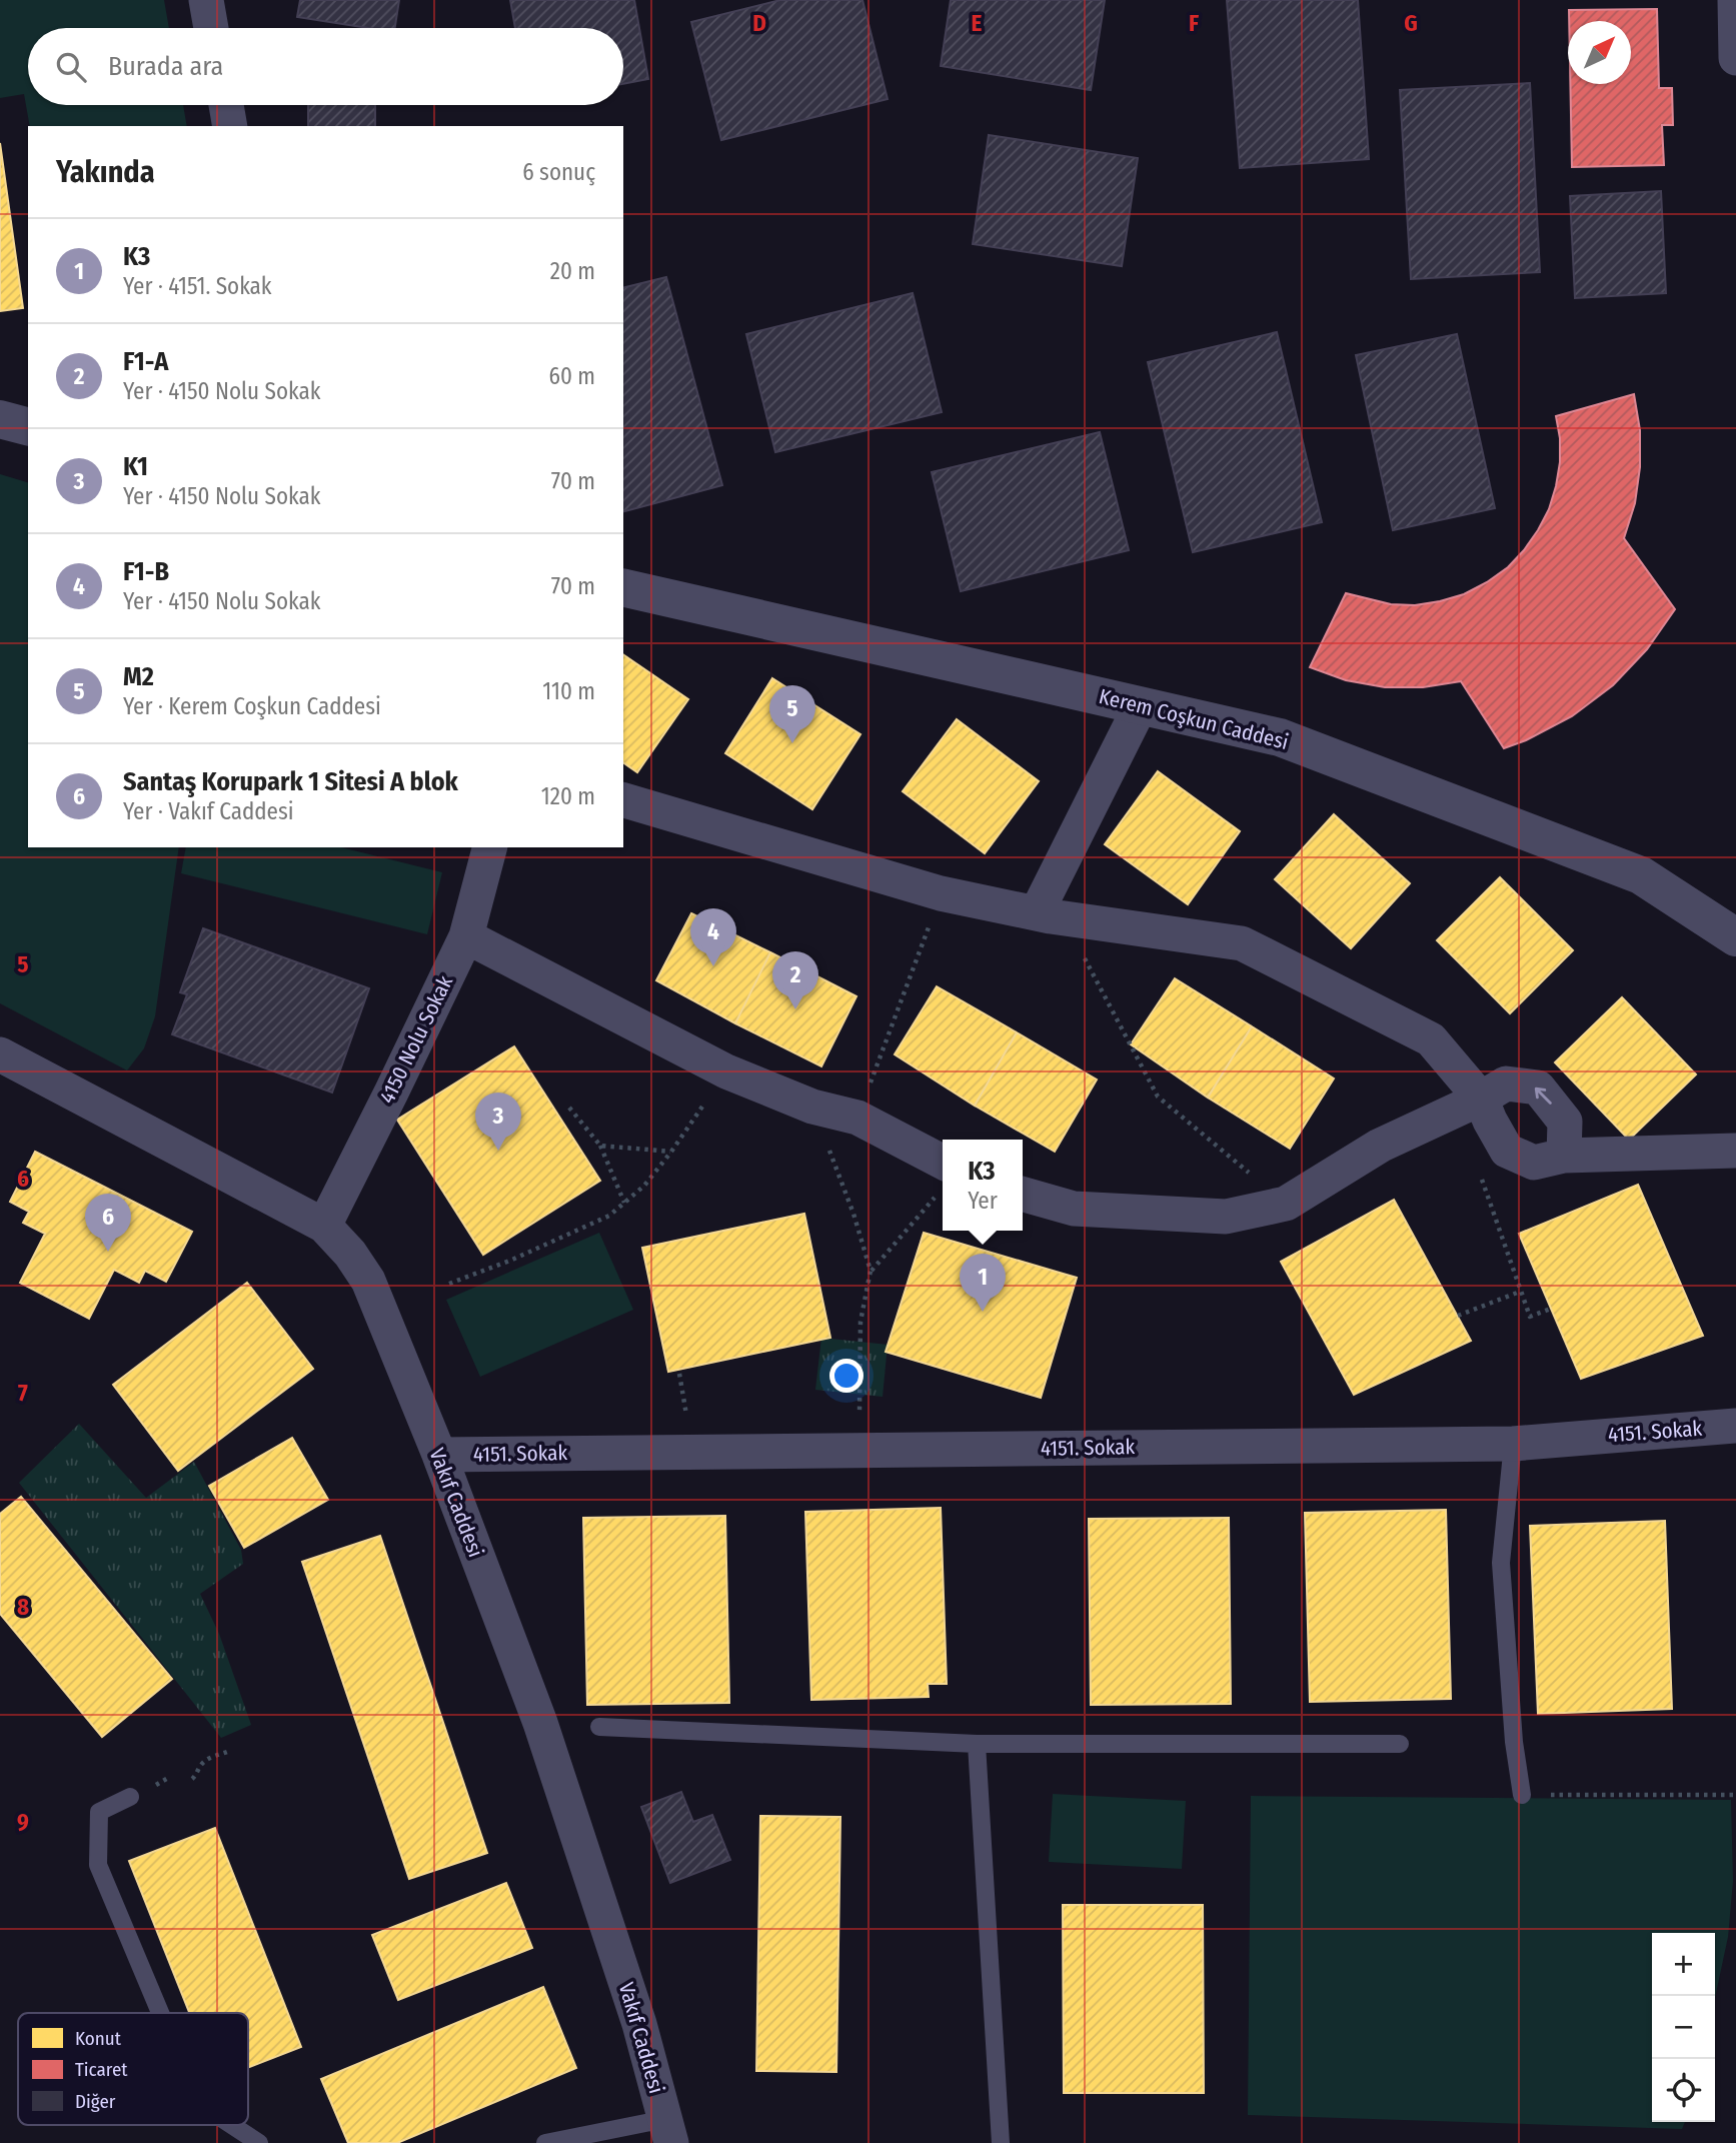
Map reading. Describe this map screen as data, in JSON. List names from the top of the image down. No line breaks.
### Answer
{"streets":{"street":["Kerem Coşkun Caddesi","4150 Nolu Sokak","4151. Sokak","Vakıf Caddesi"]},"crossings":[["4150 Nolu Sokak","Vakıf Caddesi"],["4151. Sokak","Vakıf Caddesi"]],"legend":["Konut","Ticaret","Diğer"],"north":"top right","page":{"search":"Burada ara","heading":["Yakında","6 sonuç"],"list":[{"mark":"1","name":"K3","note":"Yer · 4151. Sokak","value":"20 m"},{"mark":"2","name":"F1-A","note":"Yer · 4150 Nolu Sokak","value":"60 m"},{"mark":"3","name":"K1","note":"Yer · 4150 Nolu Sokak","value":"70 m"},{"mark":"4","name":"F1-B","note":"Yer · 4150 Nolu Sokak","value":"70 m"},{"mark":"5","name":"M2","note":"Yer · Kerem Coşkun Caddesi","value":"110 m"},{"mark":"6","name":"Santaş Korupark 1 Sitesi A blok","note":"Yer · Vakıf Caddesi","value":"120 m"}],"pins":["5","4","2","3","6","1"],"popup":["K3","Yer"],"map_buttons":["+","−"]},"grid":{"columns":["D","E","F","G"],"rows":["5","6","7","8","9"]}}
